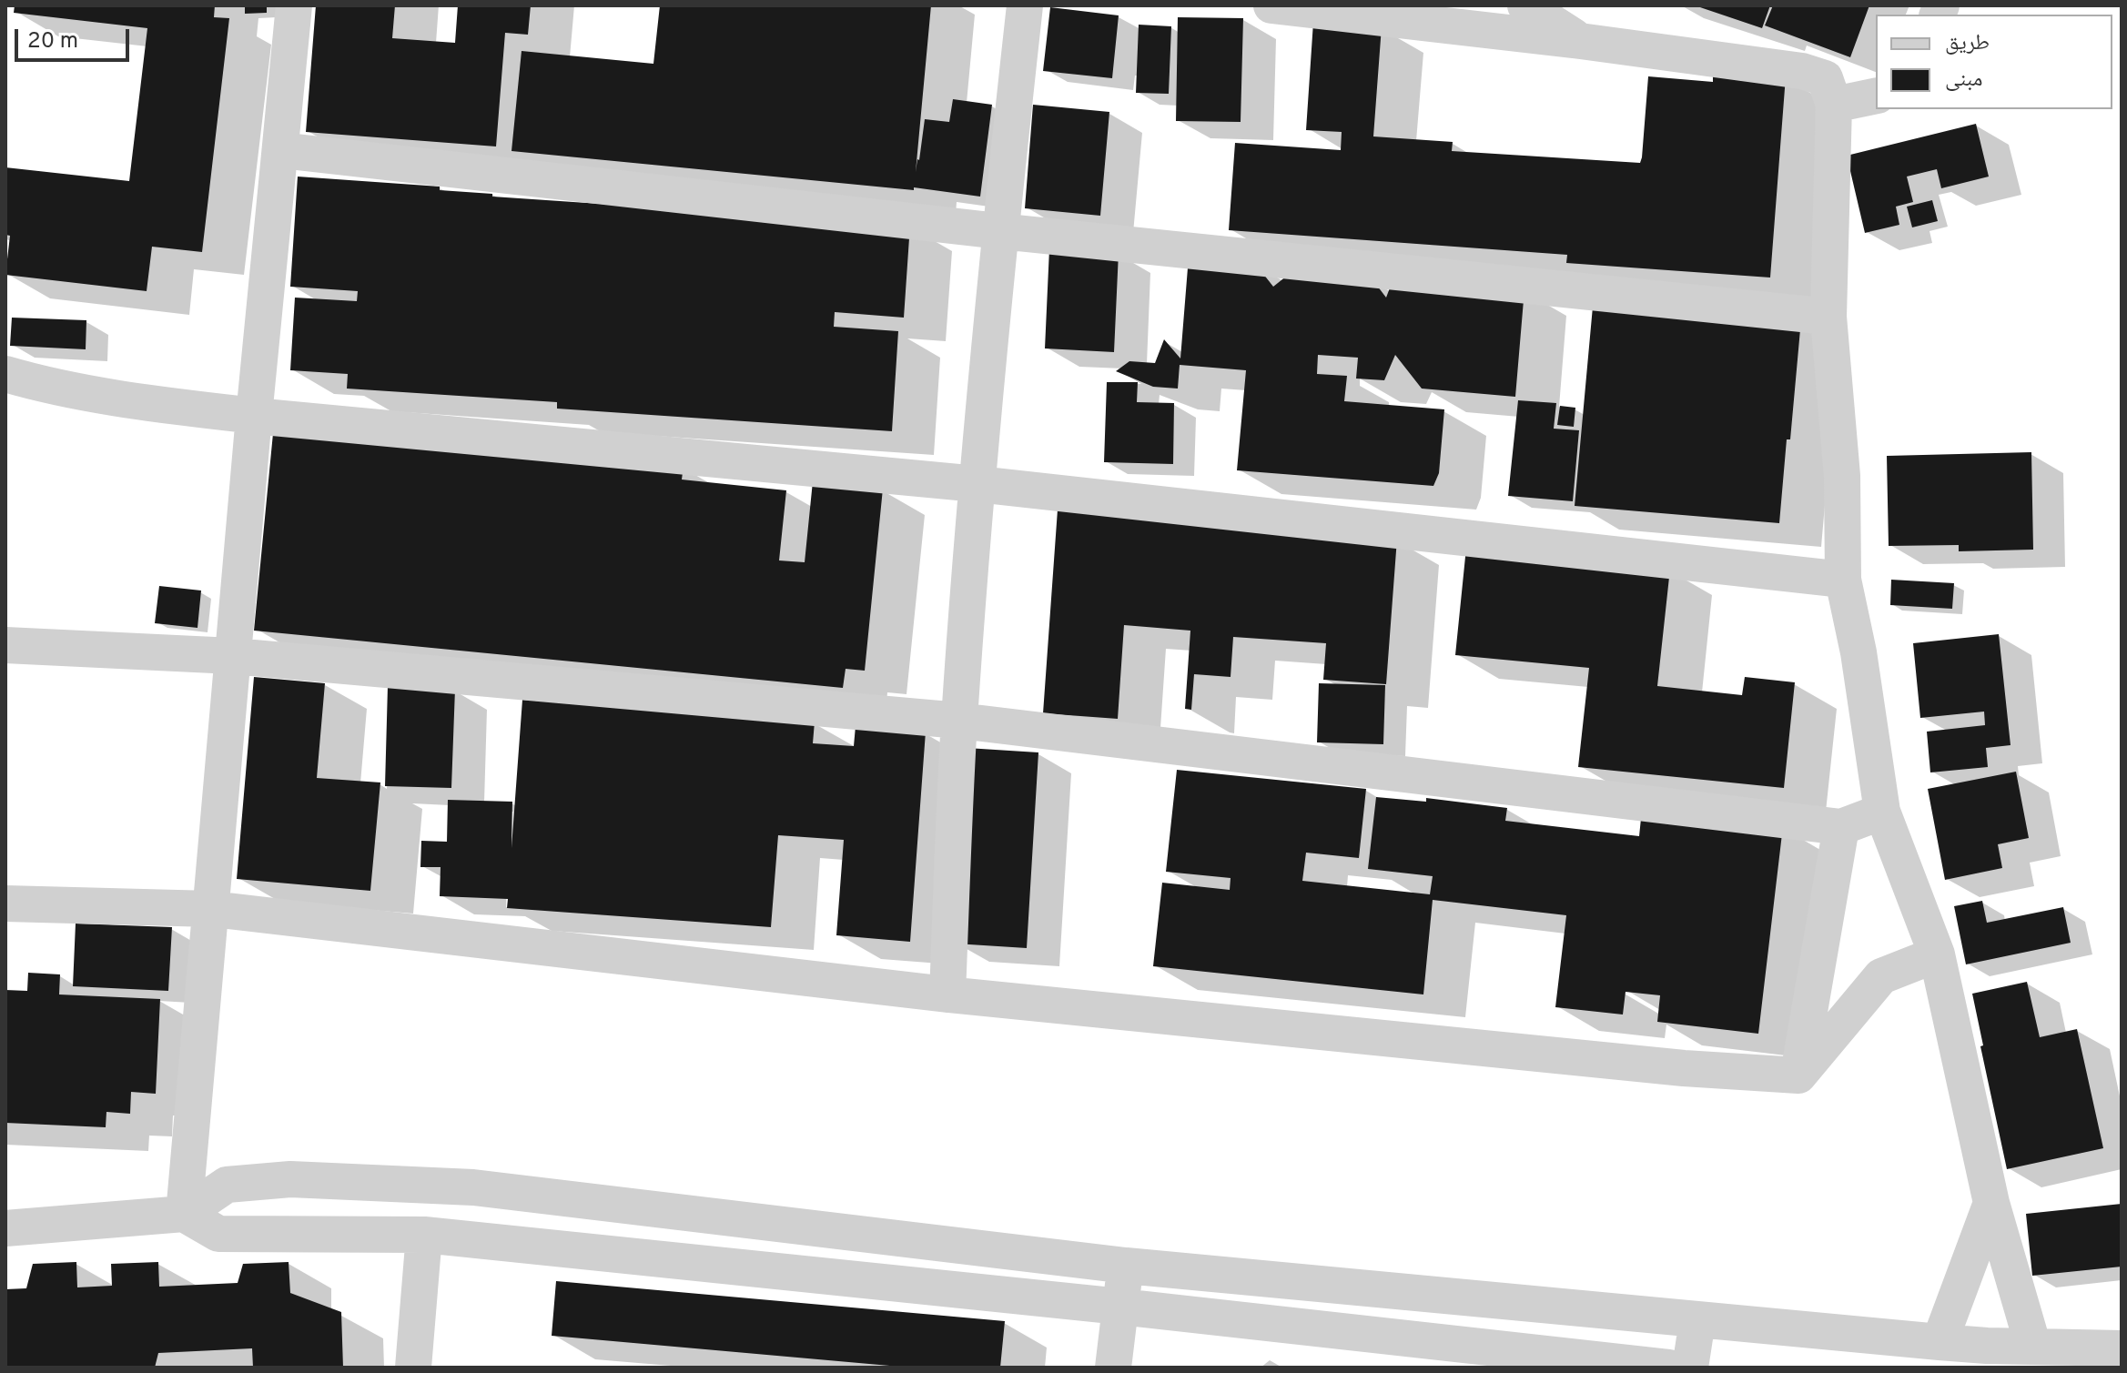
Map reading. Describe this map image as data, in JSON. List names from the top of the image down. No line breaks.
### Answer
{"legend":["طريق","مبنى"],"scale_bar":"20 m"}
